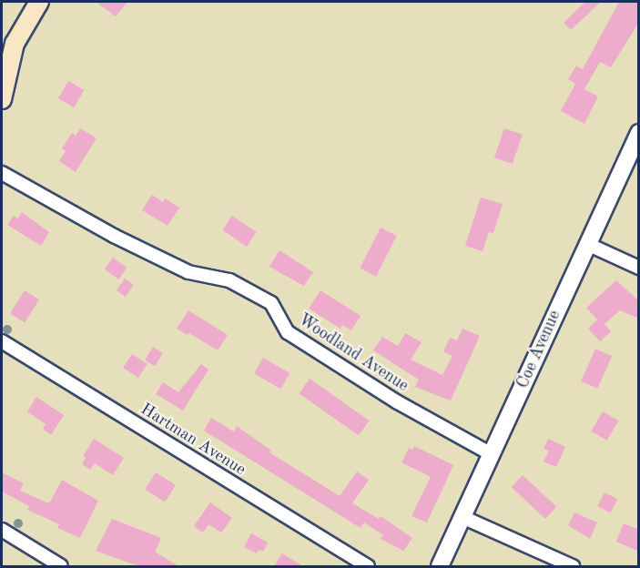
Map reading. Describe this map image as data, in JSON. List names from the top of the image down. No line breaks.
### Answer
{"streets":{"street":["Coe Avenue","Woodland Avenue","Hartman Avenue"]},"crossings":[["Coe Avenue","Woodland Avenue"]]}
